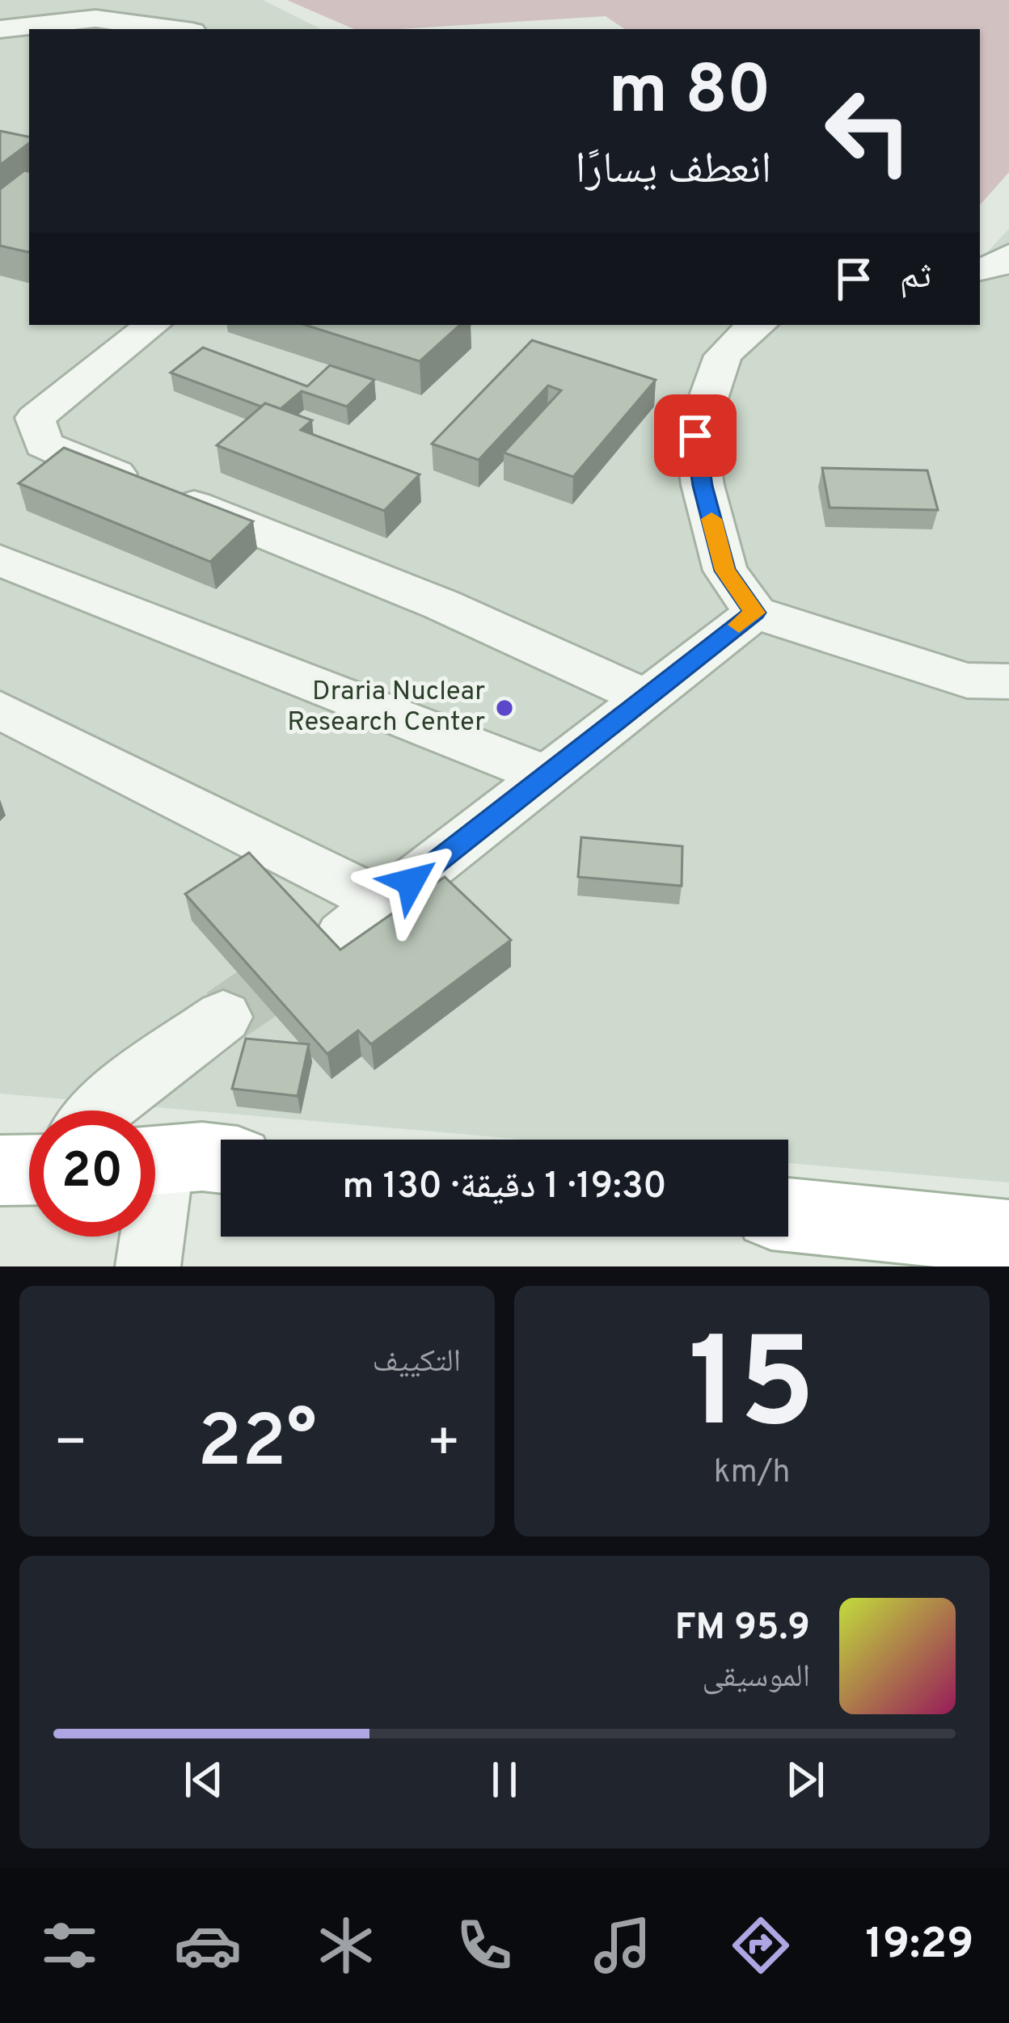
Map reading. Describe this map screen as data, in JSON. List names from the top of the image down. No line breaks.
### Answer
{"places":["Draria Nuclear Research Center"],"page":{"turn":["80 m","انعطف يسارًا"],"then":"ثم","limit":"20","trip":"19:30 · 1 دقيقة · 130 m","tile":[["15","km/h"],"التكييف"],"heat":["−","22°","+"],"song":["95.9 FM","الموسيقى"],"tabs":"19:29"}}
